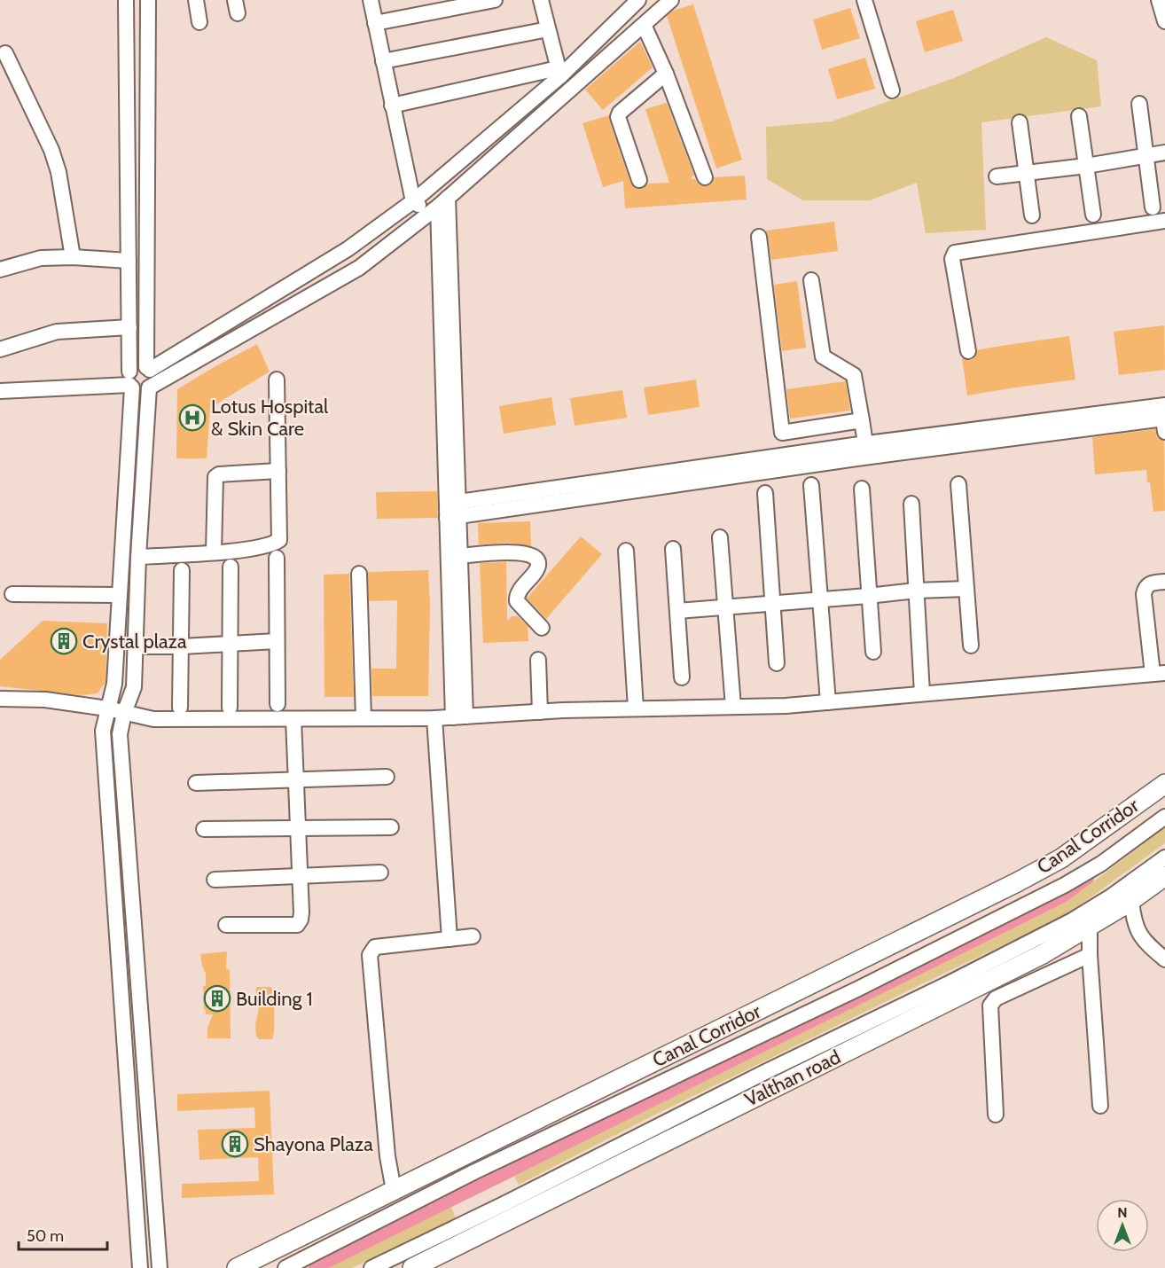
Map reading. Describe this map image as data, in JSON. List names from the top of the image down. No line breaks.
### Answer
{"streets":{"main road":["Canal Corridor","Valthan road"]},"places":{"hospital":["Lotus Hospital & Skin Care"],"building":["Crystal plaza","Building 1","Shayona Plaza"]},"scale_bar":"50 m","north":"top"}
